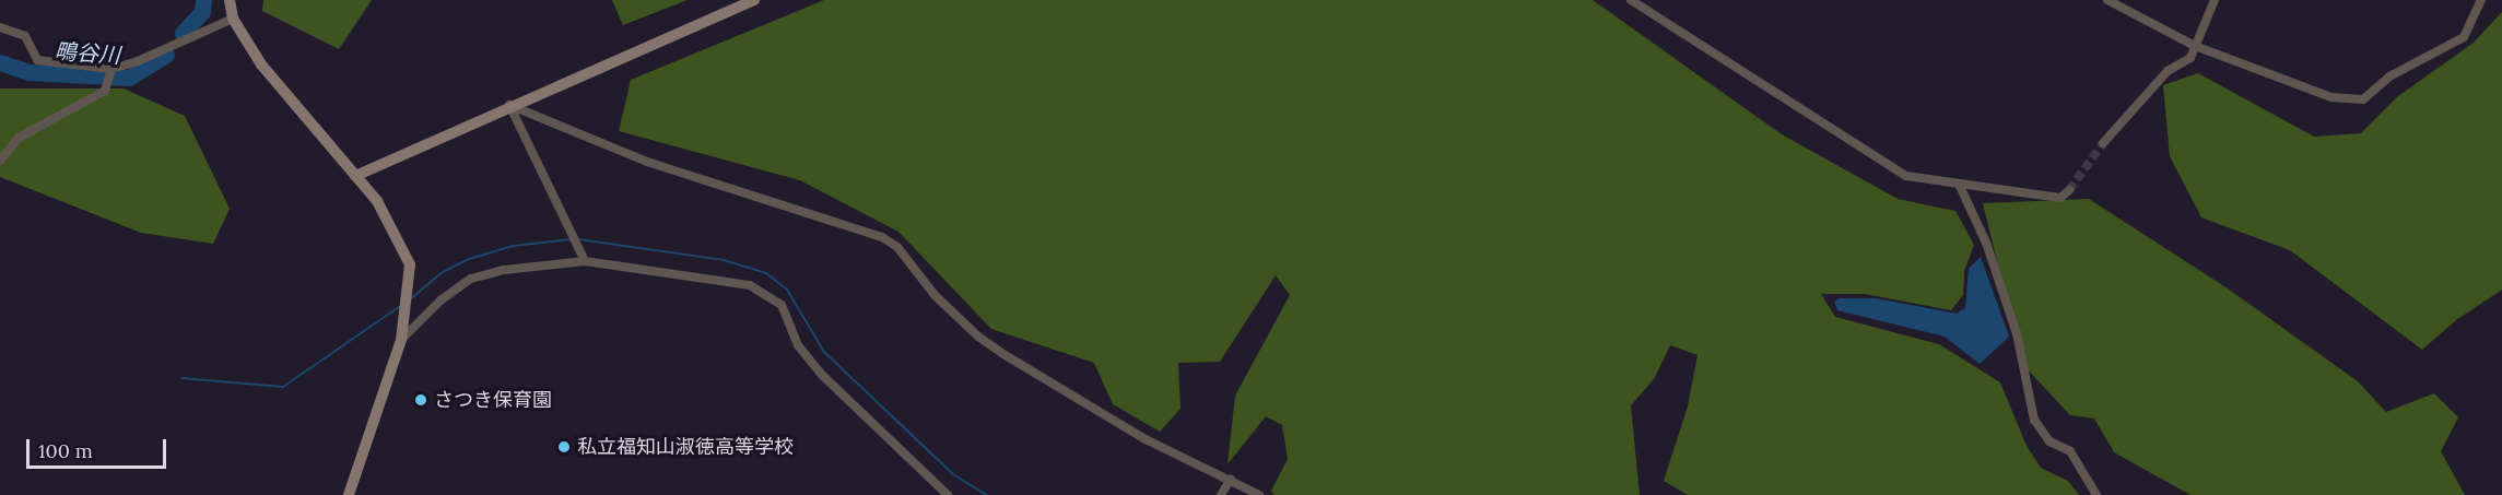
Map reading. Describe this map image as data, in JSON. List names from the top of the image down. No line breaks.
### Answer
{"water":["鴫谷川"],"places":["さつき保育園","私立福知山淑徳高等学校"],"scale_bar":"100 m"}
